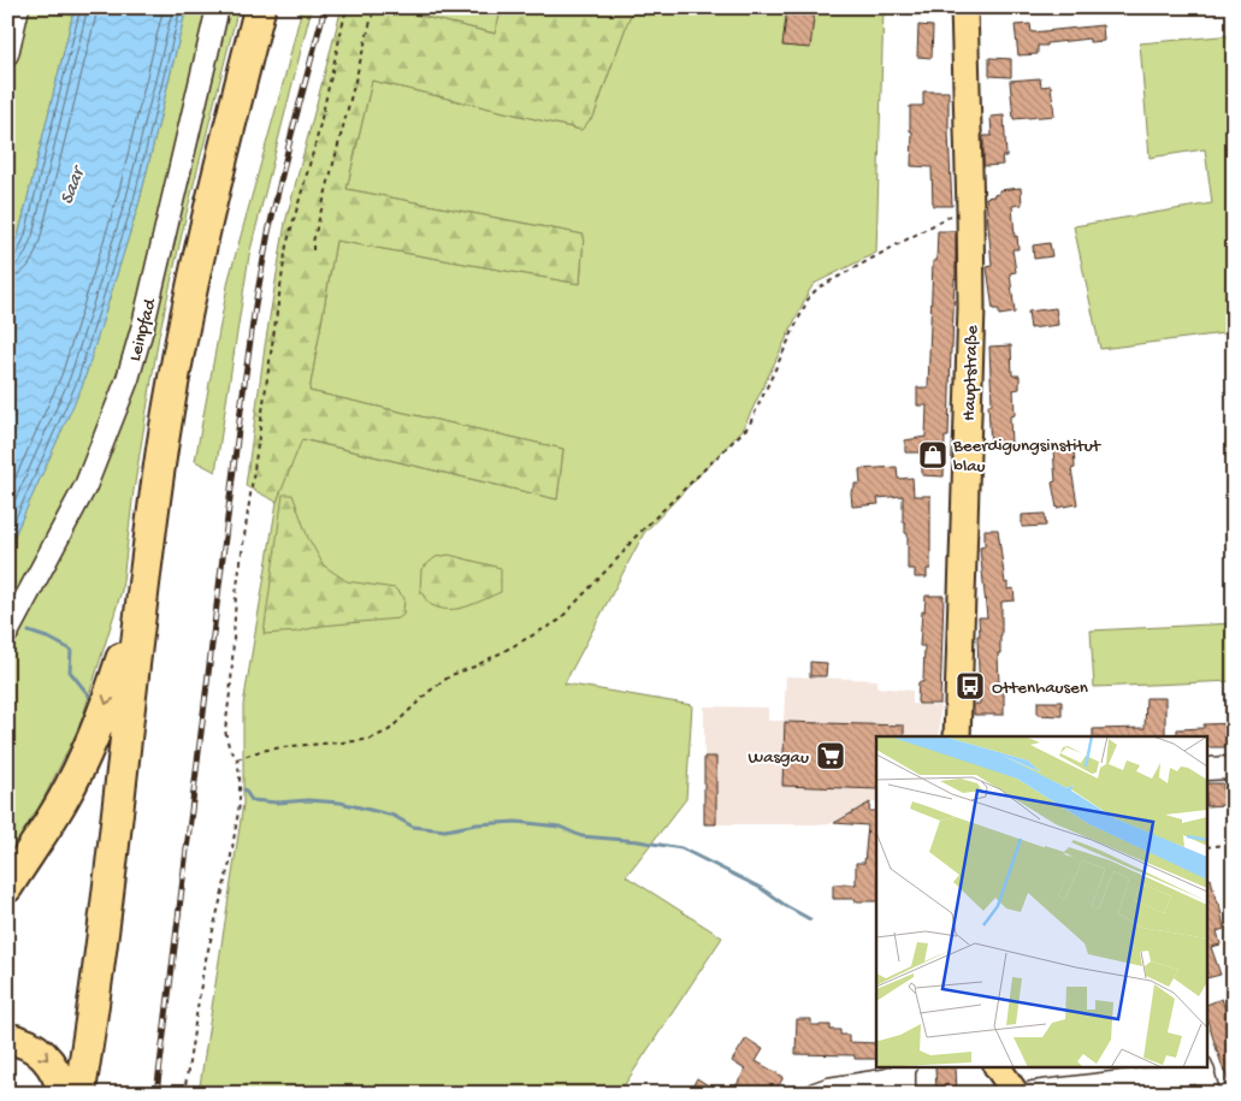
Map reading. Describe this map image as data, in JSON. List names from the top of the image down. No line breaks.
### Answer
{"streets":{"main road":["Hauptstraße"],"street":["Leinpfad"]},"water":["Saar"],"places":{"shop":["Beerdigungsinstitut blau"],"bus stop":["Ottenhausen"],"supermarket":["Wasgau"]}}
